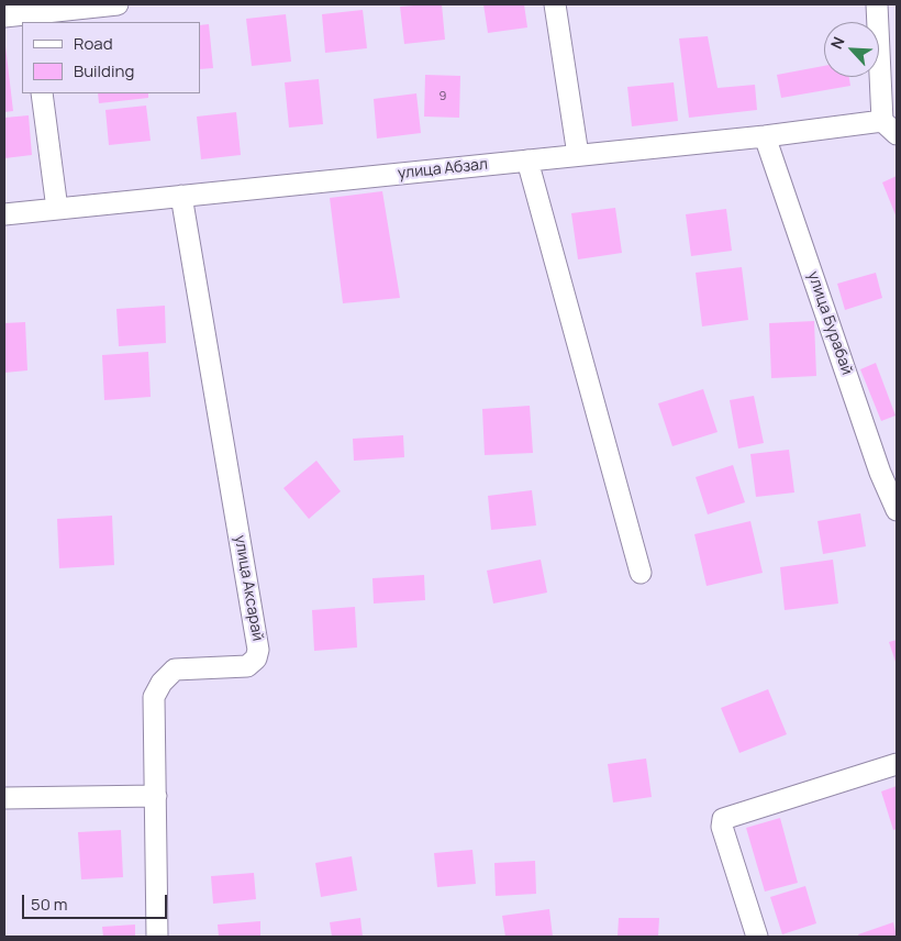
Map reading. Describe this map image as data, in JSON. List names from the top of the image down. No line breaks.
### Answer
{"streets":{"street":["улица Абзал","улица Бурабай","улица Аксарай"]},"crossings":[["улица Абзал","улица Бурабай"],["улица Абзал","улица Аксарай"]],"house_numbers":["9"],"legend":["Road","Building"],"scale_bar":"50 m","north":"top left"}
